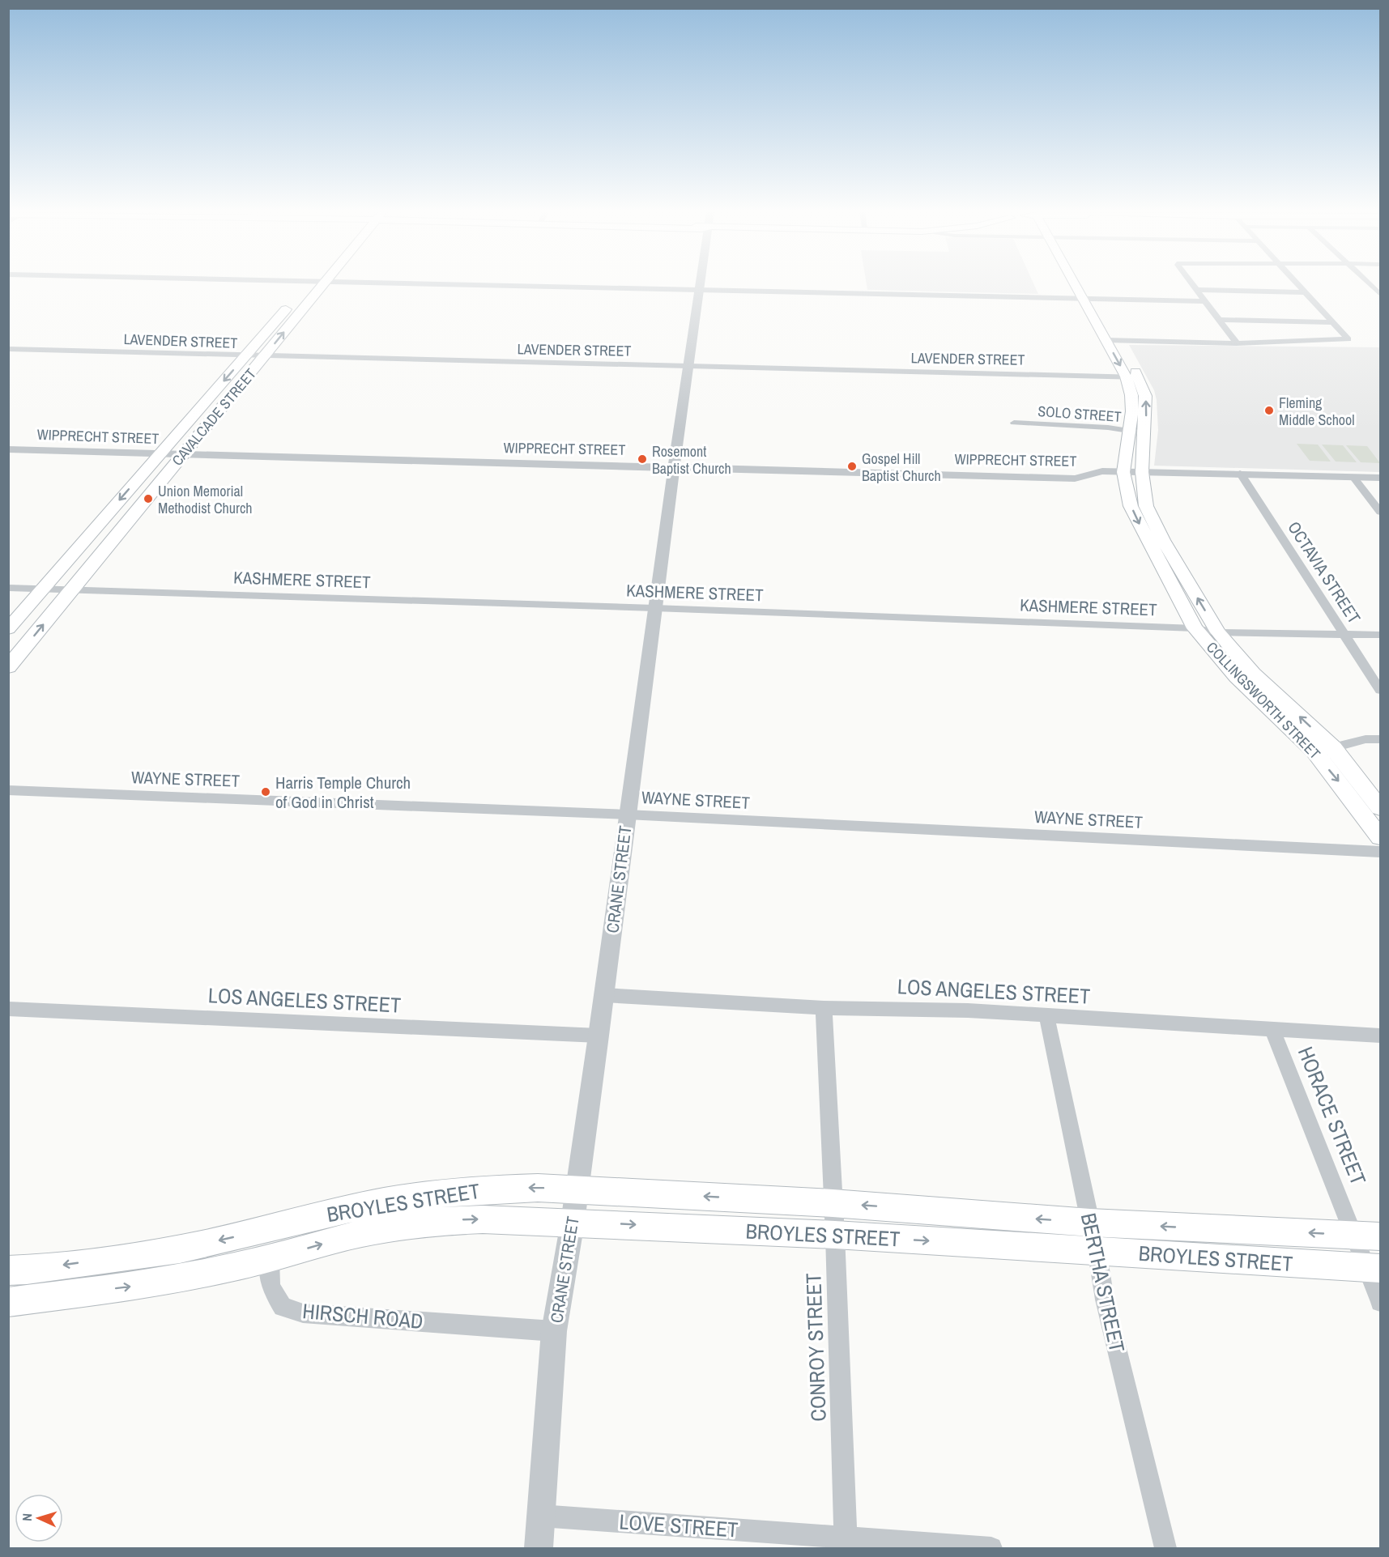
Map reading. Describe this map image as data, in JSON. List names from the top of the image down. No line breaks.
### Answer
{"streets":{"main road":["CAVALCADE STREET","COLLINGSWORTH STREET","BROYLES STREET"],"street":["LAVENDER STREET","SOLO STREET","WIPPRECHT STREET","OCTAVIA STREET","KASHMERE STREET","WAYNE STREET","CRANE STREET","LOS ANGELES STREET","HORACE STREET","BERTHA STREET","HIRSCH ROAD","CONROY STREET","LOVE STREET"]},"crossings":[["LAVENDER STREET","CAVALCADE STREET"],["LAVENDER STREET","COLLINGSWORTH STREET"],["LAVENDER STREET","CRANE STREET"],["SOLO STREET","COLLINGSWORTH STREET"],["CAVALCADE STREET","WIPPRECHT STREET"],["CAVALCADE STREET","KASHMERE STREET"],["WIPPRECHT STREET","OCTAVIA STREET"],["WIPPRECHT STREET","COLLINGSWORTH STREET"],["WIPPRECHT STREET","CRANE STREET"],["OCTAVIA STREET","KASHMERE STREET"],["KASHMERE STREET","COLLINGSWORTH STREET"],["KASHMERE STREET","CRANE STREET"],["WAYNE STREET","CRANE STREET"],["CRANE STREET","LOS ANGELES STREET"],["CRANE STREET","BROYLES STREET"],["CRANE STREET","HIRSCH ROAD"],["CRANE STREET","LOVE STREET"],["LOS ANGELES STREET","HORACE STREET"],["LOS ANGELES STREET","BERTHA STREET"],["LOS ANGELES STREET","CONROY STREET"],["HORACE STREET","BROYLES STREET"],["BROYLES STREET","BERTHA STREET"],["BROYLES STREET","HIRSCH ROAD"],["BROYLES STREET","CONROY STREET"],["CONROY STREET","LOVE STREET"]],"places":["Fleming Middle School","Rosemont Baptist Church","Gospel Hill Baptist Church","Union Memorial Methodist Church","Harris Temple Church of God in Christ"],"north":"left"}
